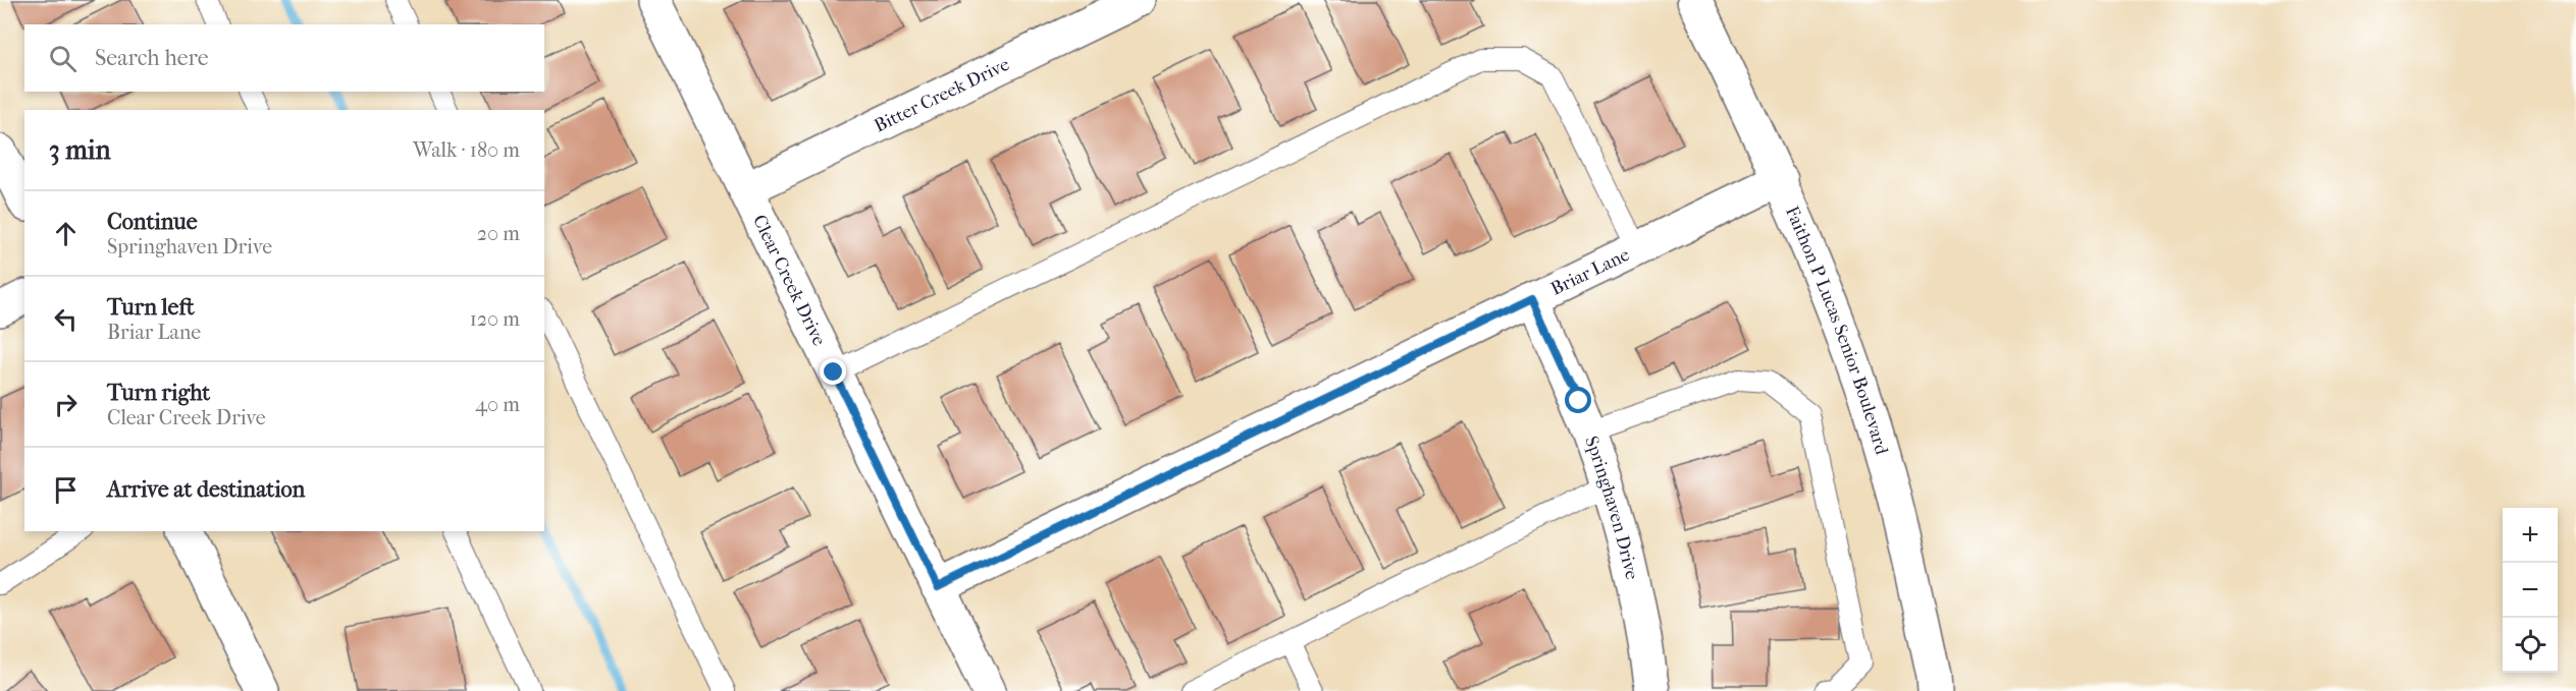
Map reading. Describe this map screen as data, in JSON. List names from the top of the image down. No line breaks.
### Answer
{"streets":{"street":["Bitter Creek Drive","Briar Lane","Clear Creek Drive","Faithon P Lucas Senior Boulevard","Springhaven Drive"]},"crossings":[["Bitter Creek Drive","Clear Creek Drive"],["Briar Lane","Clear Creek Drive"],["Briar Lane","Faithon P Lucas Senior Boulevard"],["Briar Lane","Springhaven Drive"]],"page":{"search":"Search here","heading":["3 min","Walk · 180 m"],"list":[["Continue","Springhaven Drive","20 m"],["Turn left","Briar Lane","120 m"],["Turn right","Clear Creek Drive","40 m"],"Arrive at destination"],"map_buttons":["+","−"]}}
